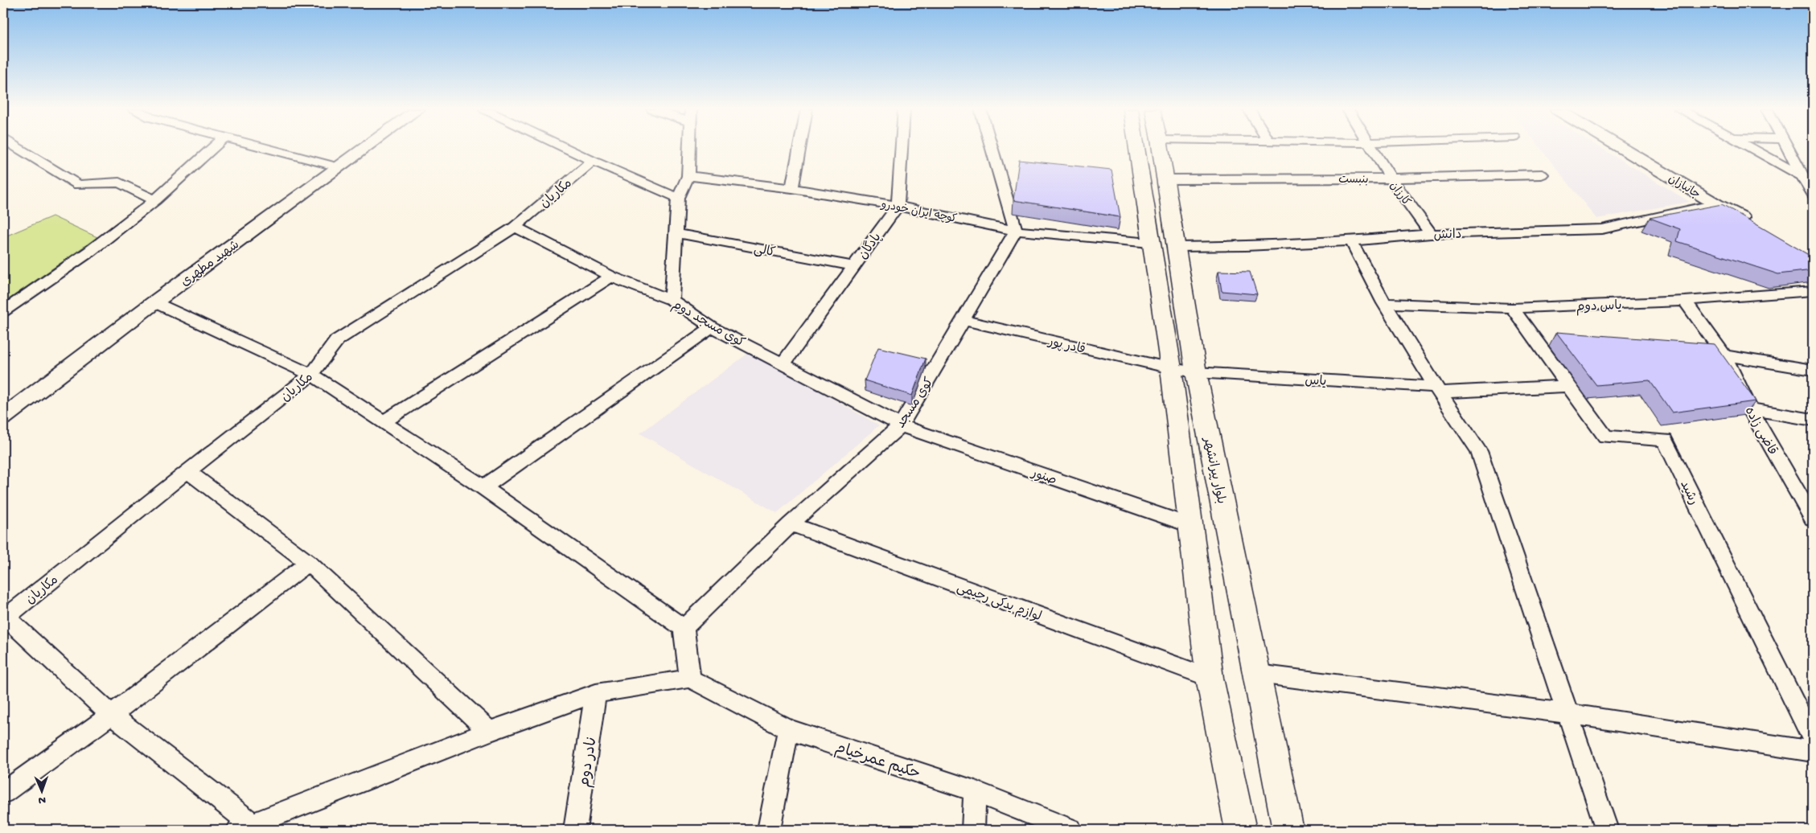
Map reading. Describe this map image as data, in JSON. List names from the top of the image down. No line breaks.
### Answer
{"streets":{"main road":["بلوار پیرانشهر"],"street":["بنبست","جانبازان","مکاریان","کارزان","کوچه ایران خودرو","دانش","پادگان","کالی","شهید مطهری","یاس دوم","کوی مسجد دوم","قادر پور","یاس","کوی مسجد","قاضی زاده","صنور","رشید","لوازم یدکی رحیمی","حکیم عمرخیام","نادر دوم"]},"crossings":[["بنبست","کارزان"],["بنبست","بلوار پیرانشهر"],["جانبازان","دانش"],["مکاریان","کوی مسجد دوم"],["کارزان","دانش"],["کوچه ایران خودرو","پادگان"],["کوچه ایران خودرو","کوی مسجد"],["دانش","بلوار پیرانشهر"],["پادگان","کالی"],["پادگان","کوی مسجد دوم"],["یاس دوم","قاضی زاده"],["یاس دوم","رشید"],["کوی مسجد دوم","کوی مسجد"],["کوی مسجد دوم","صنور"],["قادر پور","یاس"],["قادر پور","کوی مسجد"],["قادر پور","بلوار پیرانشهر"],["یاس","بلوار پیرانشهر"],["یاس","رشید"],["کوی مسجد","صنور"],["کوی مسجد","لوازم یدکی رحیمی"]],"north":"bottom"}
